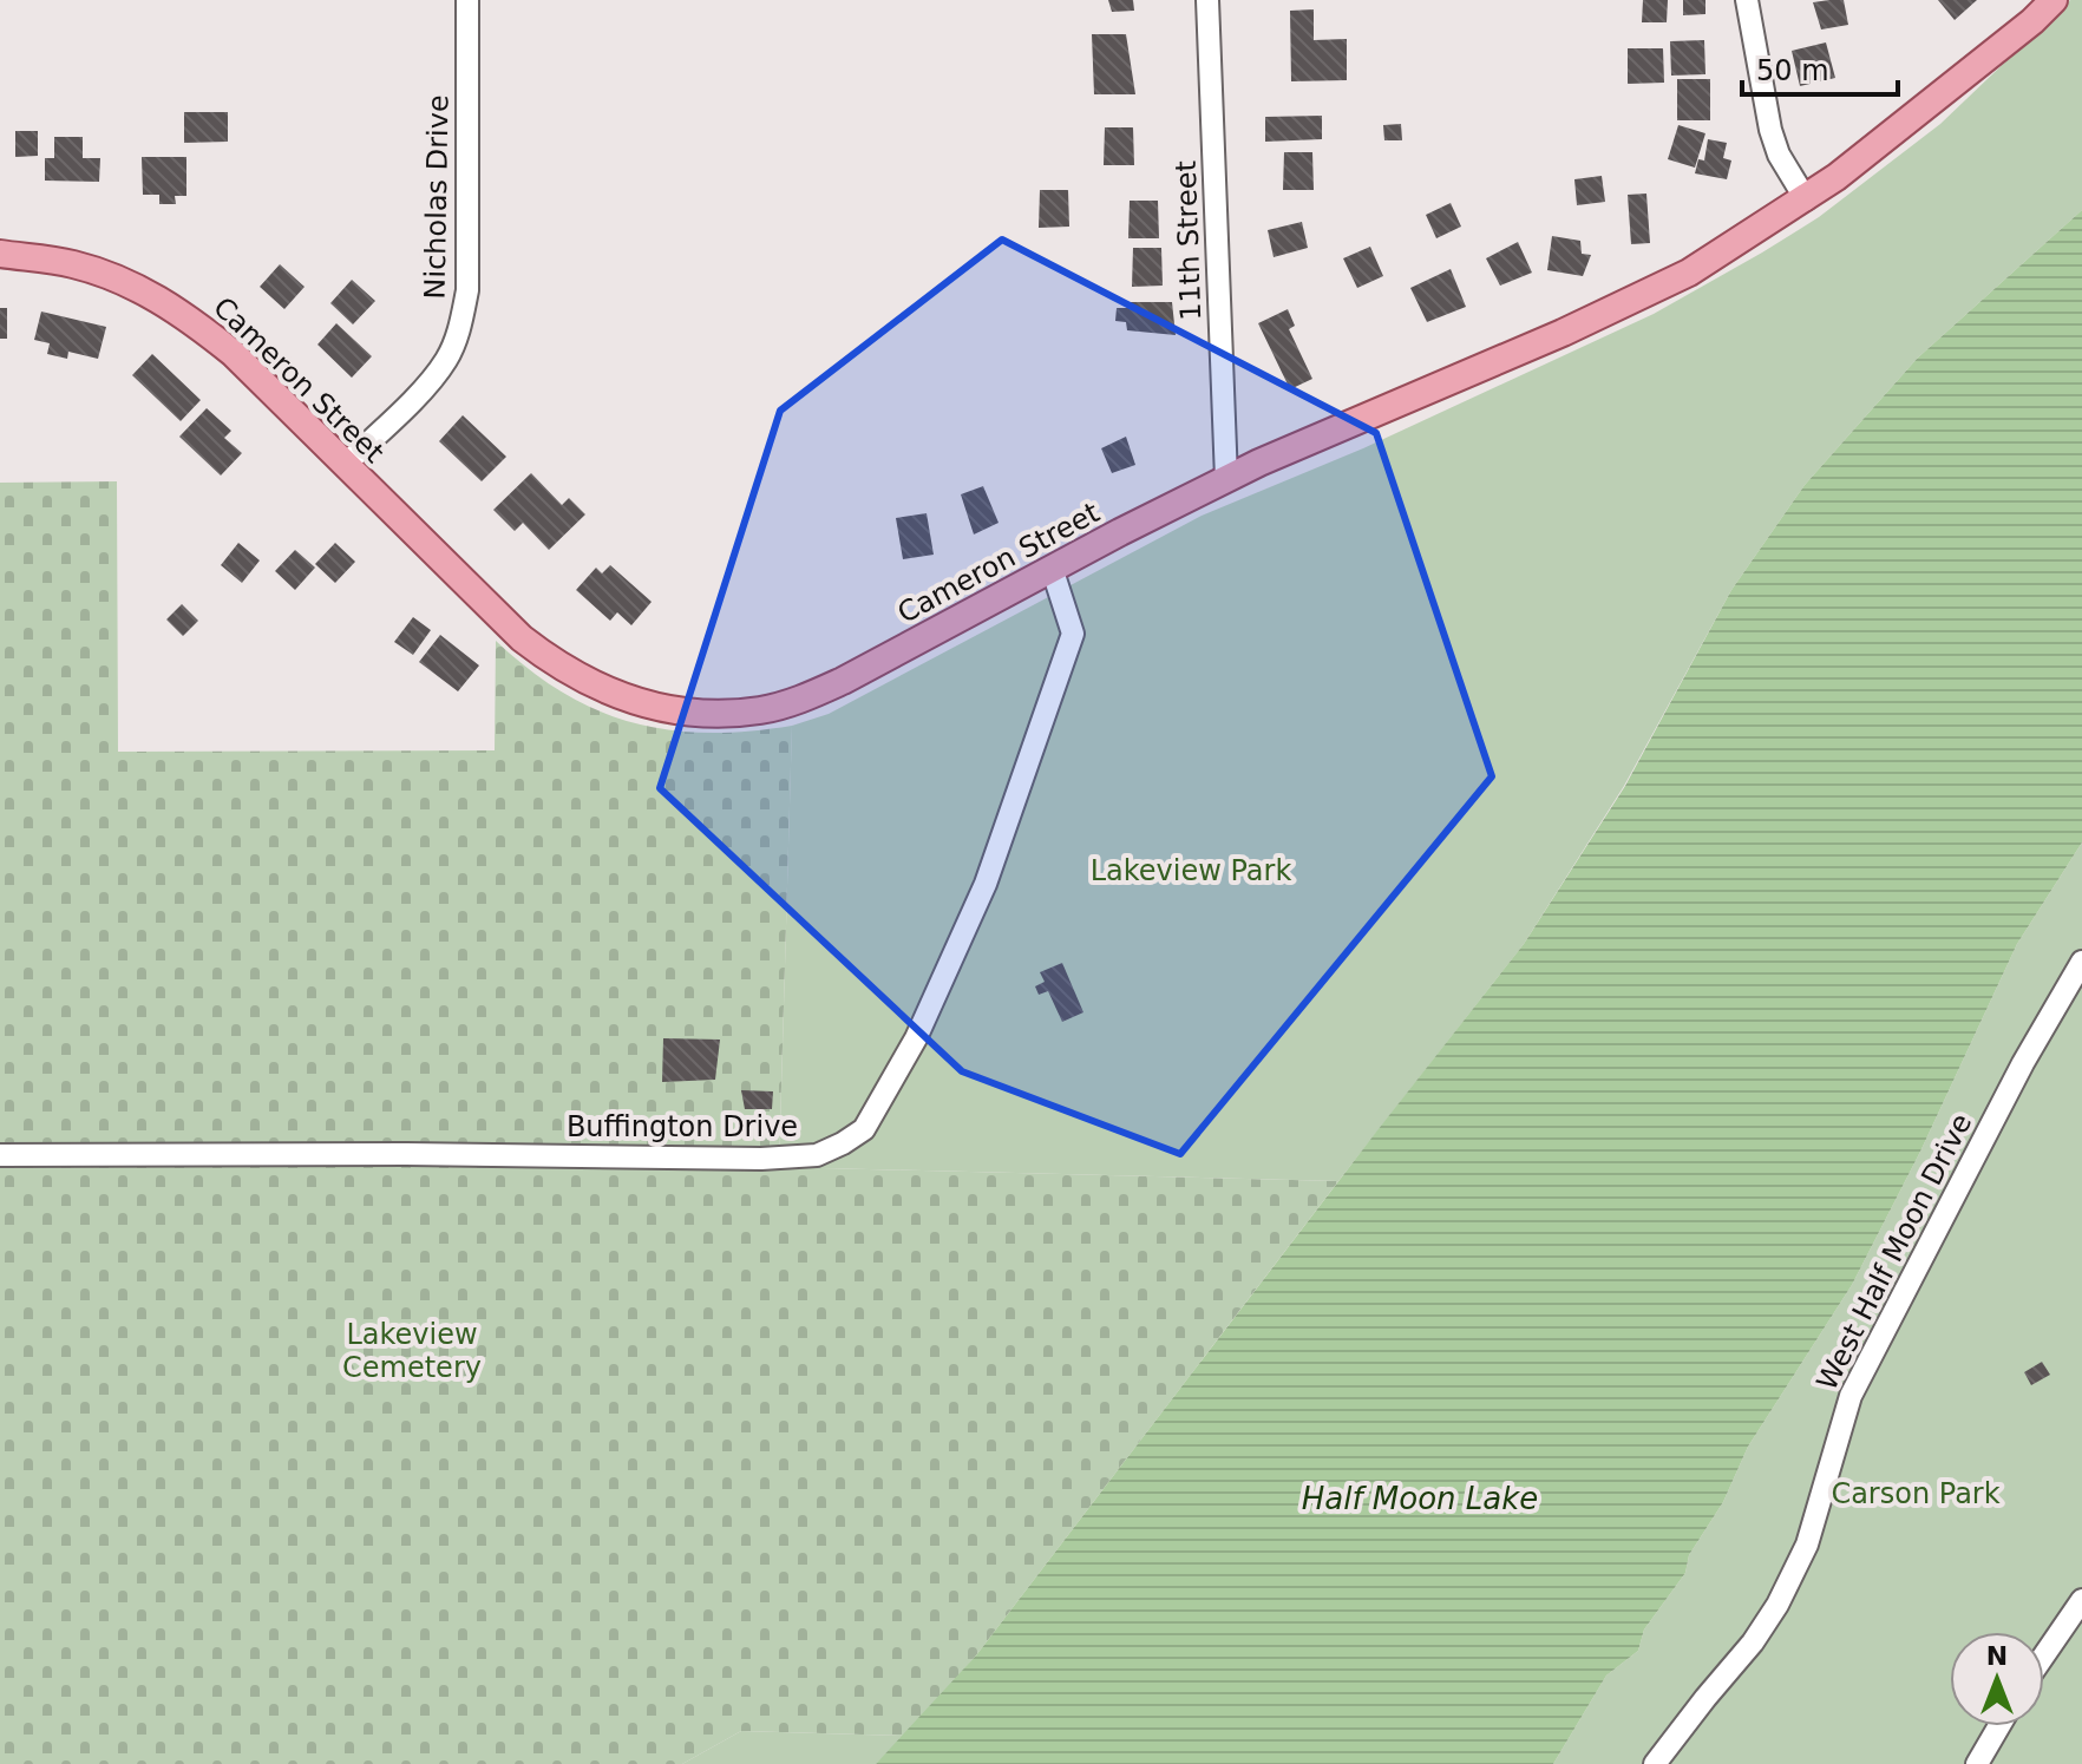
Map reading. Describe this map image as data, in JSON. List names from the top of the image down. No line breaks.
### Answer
{"streets":{"main road":["Cameron Street"],"street":["Nicholas Drive","11th Street","Buffington Drive","West Half Moon Drive"]},"crossings":[["Nicholas Drive","Cameron Street"],["11th Street","Cameron Street"],["Cameron Street","Buffington Drive"]],"water":["Half Moon Lake"],"parks":["Lakeview Park","Lakeview Cemetery","Carson Park"],"scale_bar":"50 m","north":"top"}
